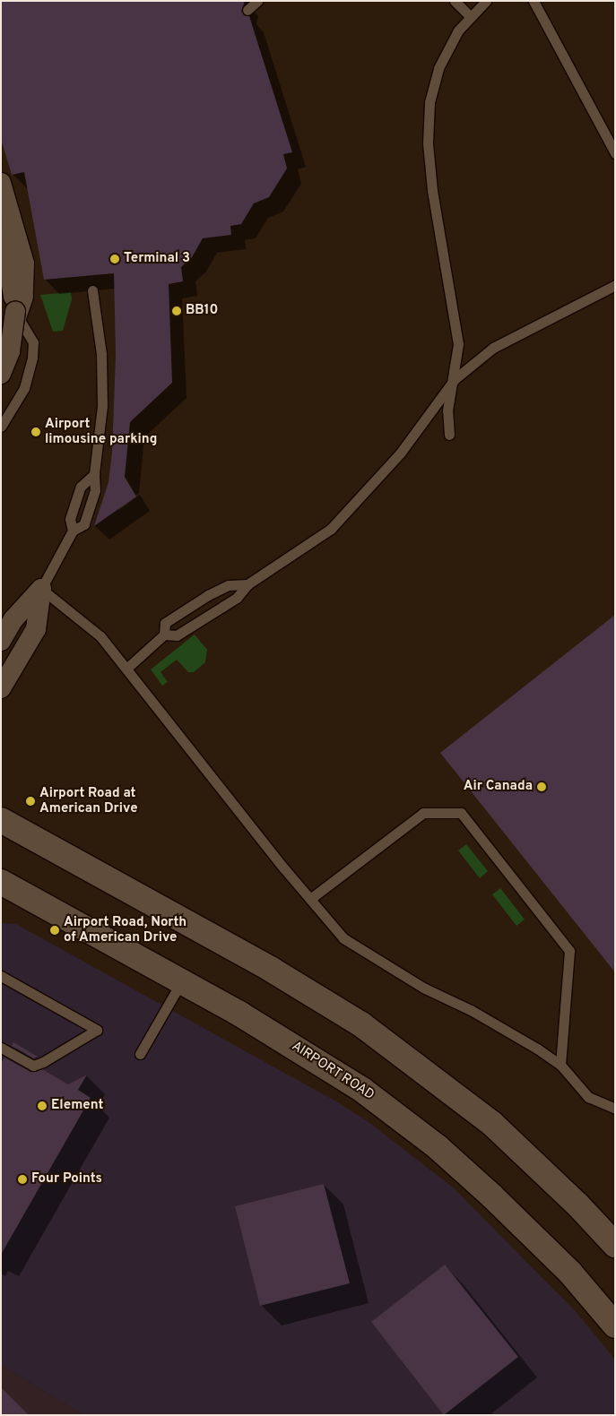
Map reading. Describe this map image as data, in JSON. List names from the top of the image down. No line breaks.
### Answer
{"streets":{"main road":["AIRPORT ROAD"]},"places":["Terminal 3","BB10","Airport limousine parking","Air Canada","Airport Road at American Drive","Airport Road, North of American Drive","Element","Four Points"]}
